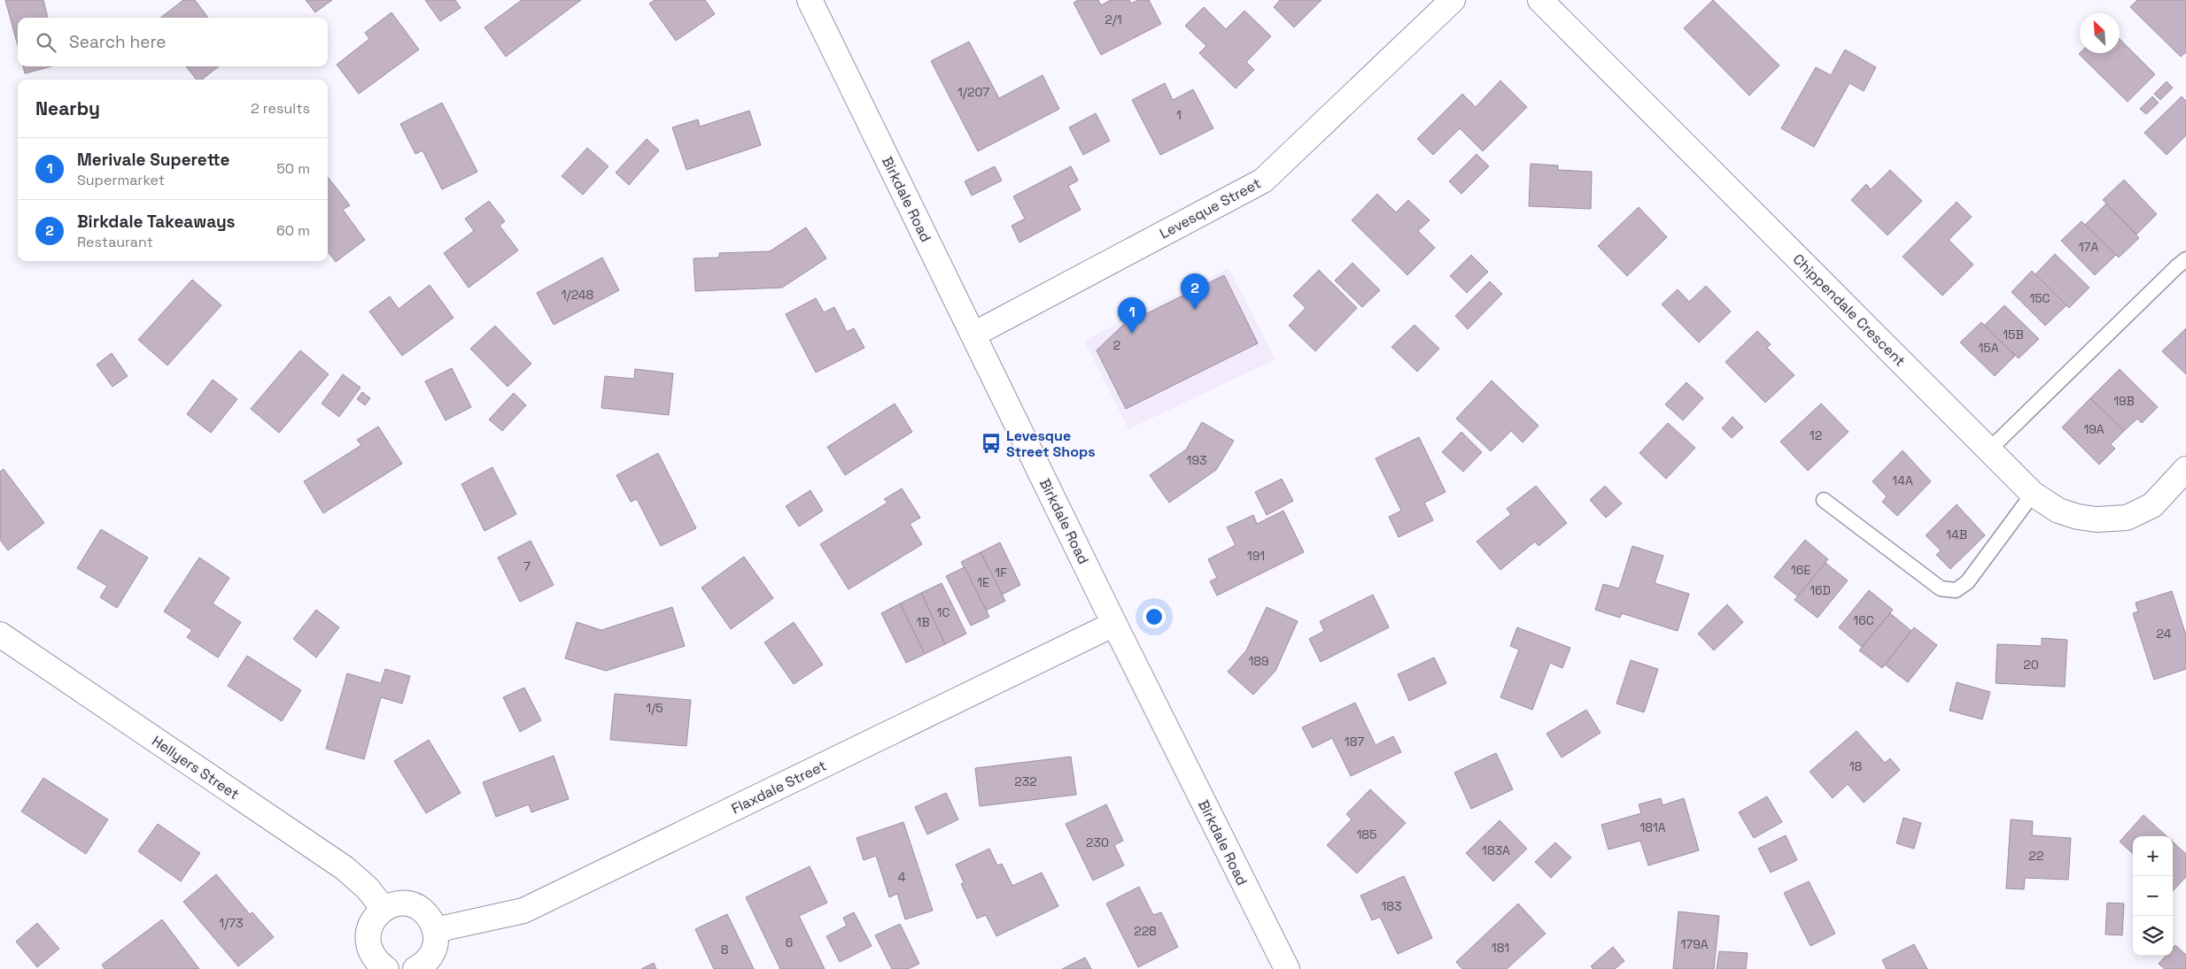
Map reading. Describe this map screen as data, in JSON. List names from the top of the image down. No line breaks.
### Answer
{"streets":{"street":["Birkdale Road","Levesque Street","Chippendale Crescent","Hellyers Street","Flaxdale Street"]},"crossings":[["Birkdale Road","Levesque Street"],["Birkdale Road","Flaxdale Street"]],"places":{"bus stop":["Levesque Street Shops"]},"house_numbers":["2/1","1/207","1","17A","1/248","15C","15B","2","15A","19B","19A","12","193","14A","14B","191","7","16E","1F","1E","16D","1C","16C","1B","24","189","20","1/5","187","18","232","181A","185","230","183A","22","4","183","1/73","228","6","179A","181","8"],"north":"top left","page":{"search":"Search here","heading":["Nearby","2 results"],"list":[{"mark":"1","name":"Merivale Superette","note":"Supermarket","value":"50 m"},{"mark":"2","name":"Birkdale Takeaways","note":"Restaurant","value":"60 m"}],"pins":["2","1"],"map_buttons":["+","−"]}}
